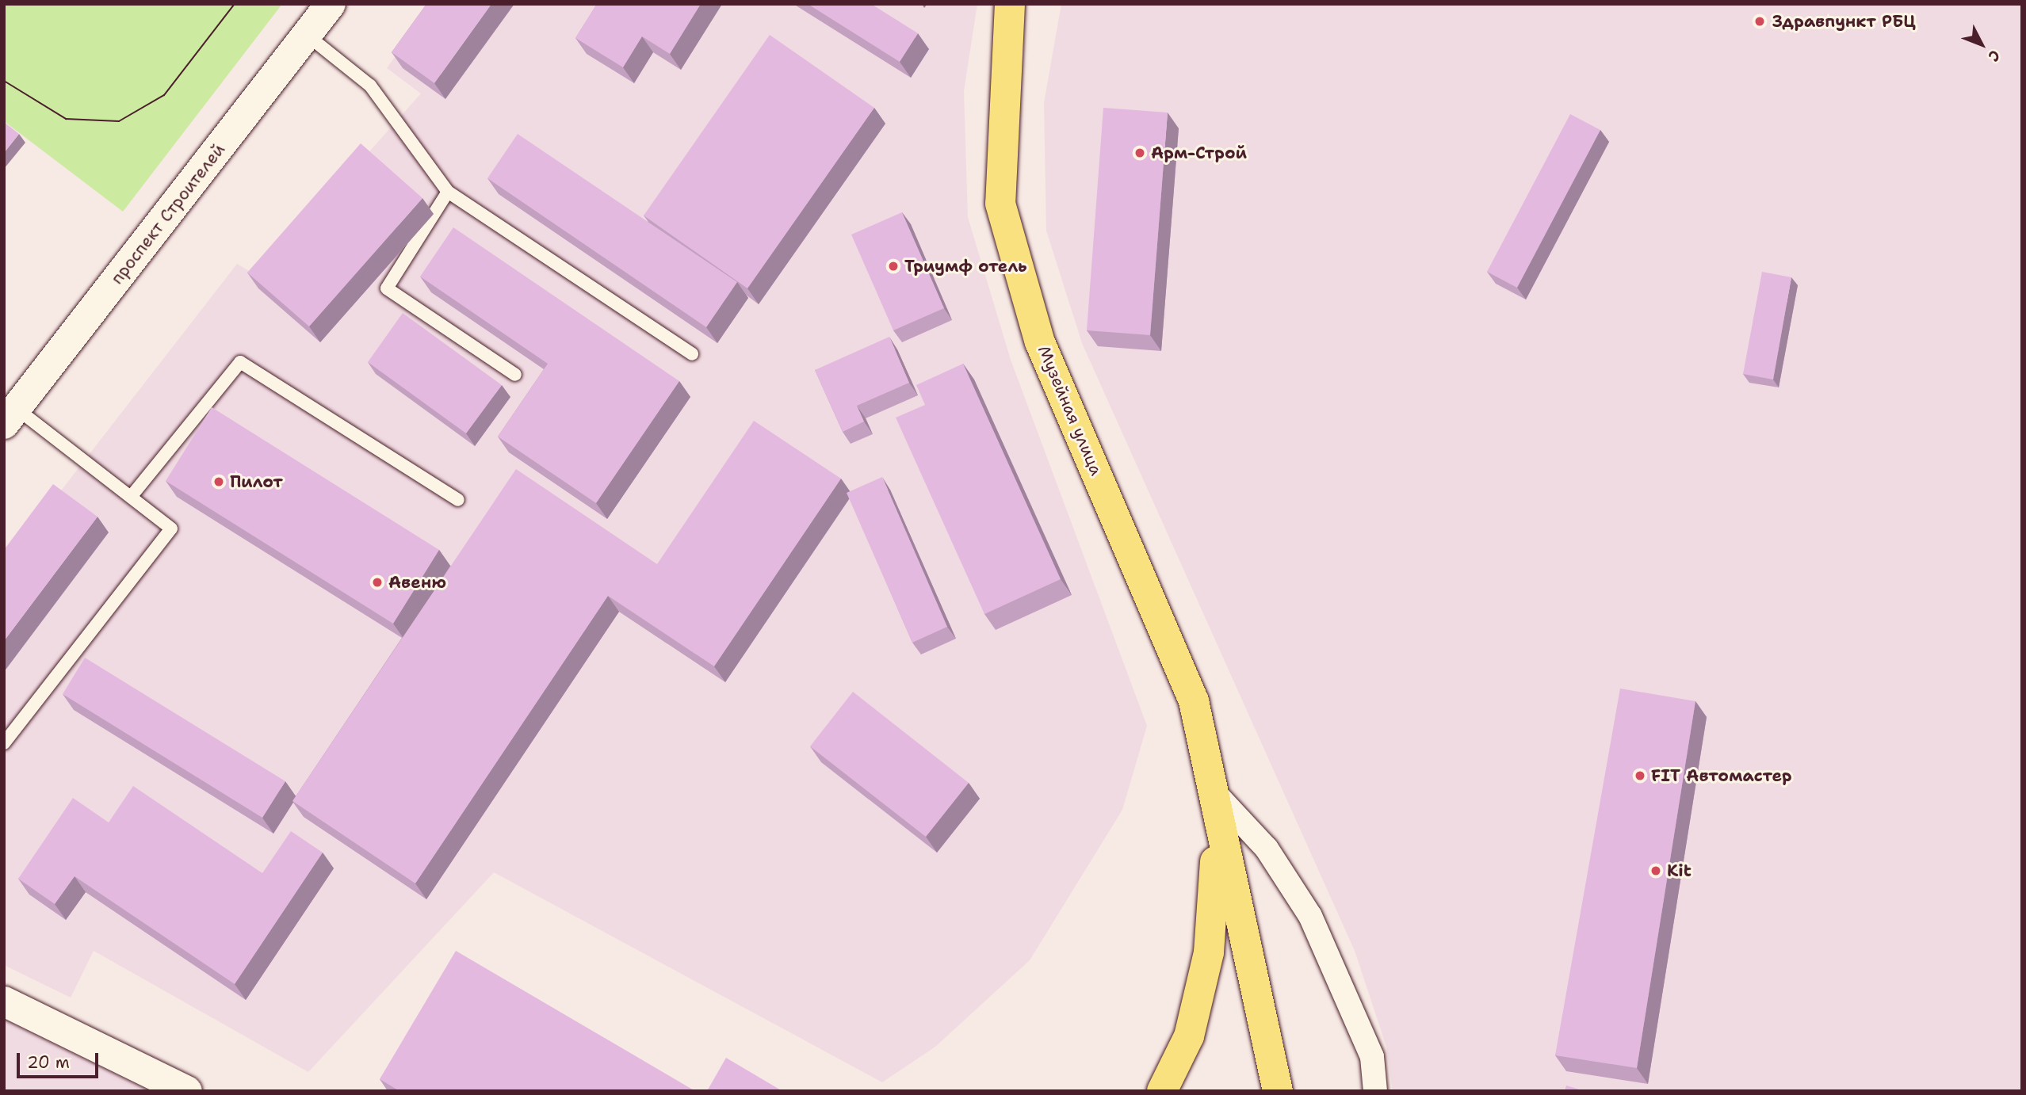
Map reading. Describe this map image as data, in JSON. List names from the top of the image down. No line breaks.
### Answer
{"streets":{"main road":["Музейная улица"],"street":["проспект Строителей"]},"places":["Здравпункт РБЦ","Арм-Строй","Триумф отель","Пилот","Авеню","FIT Автомастер","Kit"],"scale_bar":"20 m","north":"bottom right"}
